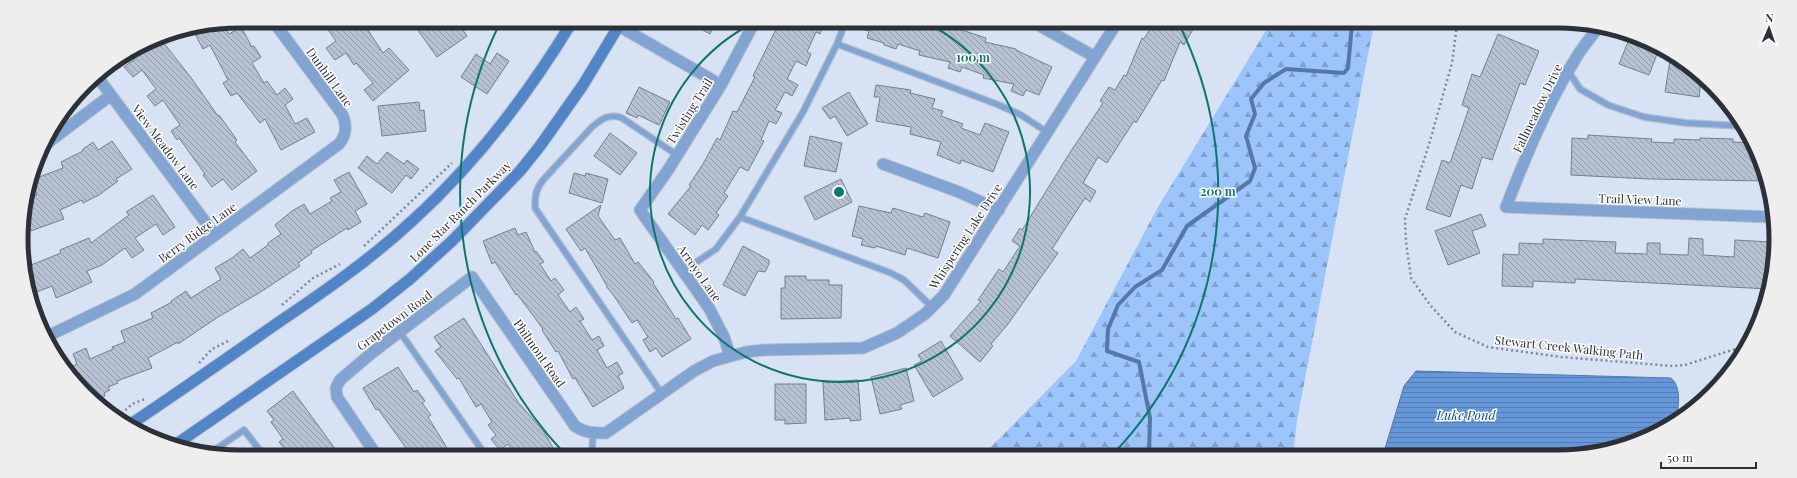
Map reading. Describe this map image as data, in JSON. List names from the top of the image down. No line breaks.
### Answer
{"streets":{"main road":["Lone Star Ranch Parkway"],"street":["Dunhill Lane","Fallmeadow Drive","Twisting Trail","View Meadow Lane","Trail View Lane","Berry Ridge Lane","Whispering Lake Drive","Arroyo Lane","Grapetown Road","Philmont Road"],"path":["Stewart Creek Walking Path"]},"crossings":[["Dunhill Lane","Berry Ridge Lane"],["Fallmeadow Drive","Trail View Lane"],["Twisting Trail","Arroyo Lane"],["View Meadow Lane","Berry Ridge Lane"],["Whispering Lake Drive","Arroyo Lane"],["Whispering Lake Drive","Philmont Road"],["Grapetown Road","Philmont Road"]],"water":["Luke Pond"],"scale_bar":"50 m","north":"top","rings":["100 m","200 m"]}
